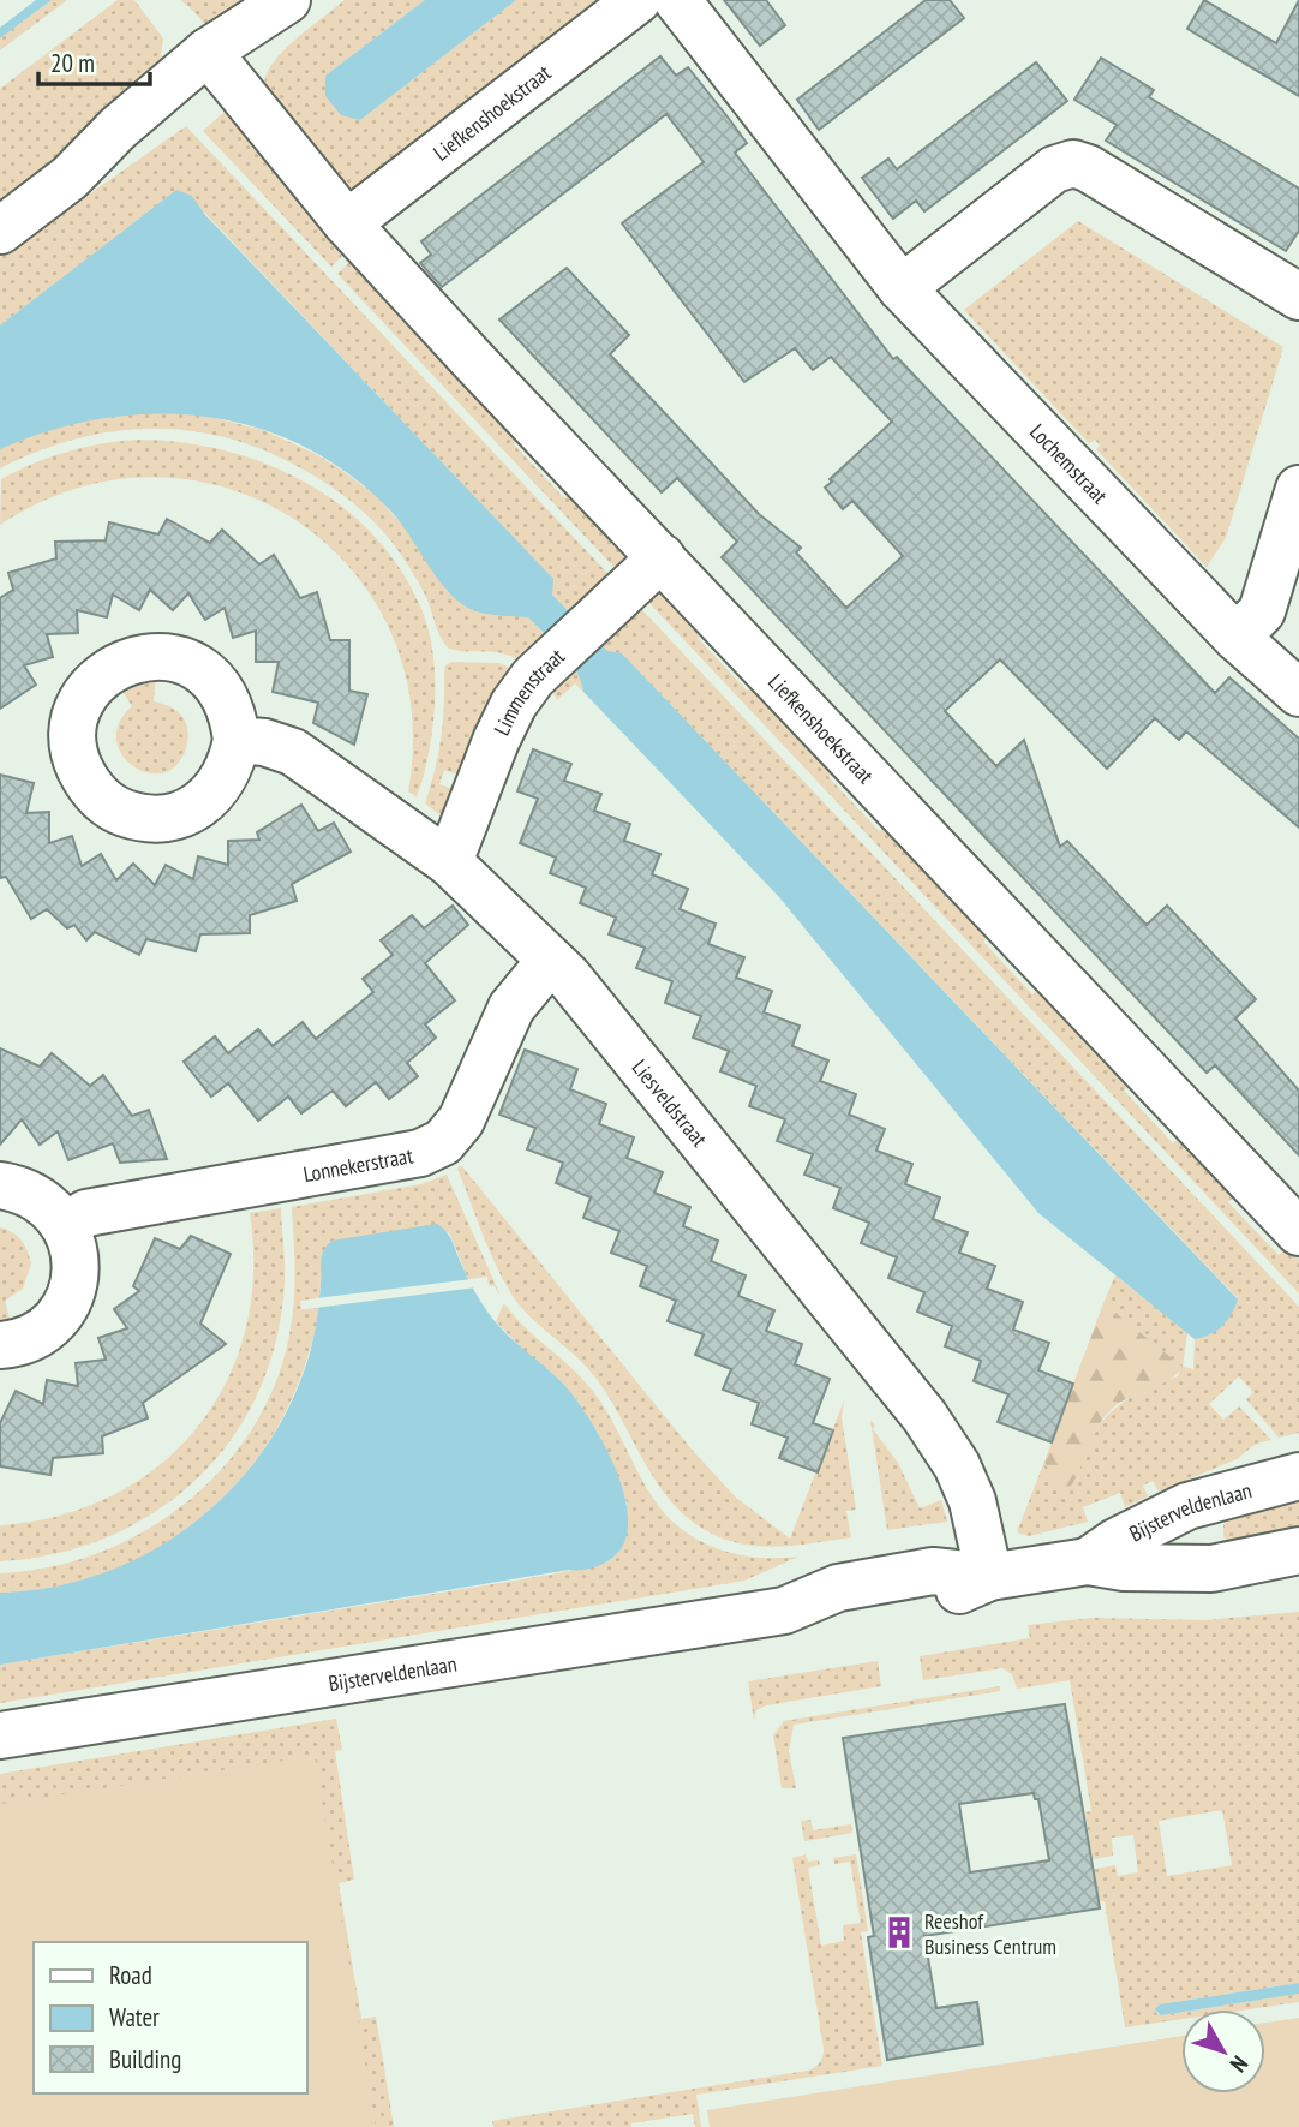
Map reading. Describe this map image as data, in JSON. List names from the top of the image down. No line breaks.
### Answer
{"streets":{"street":["Liefkenshoekstraat","Lochemstraat","Limmenstraat","Liesveldstraat","Lonnekerstraat","Bijsterveldenlaan"]},"crossings":[["Liefkenshoekstraat","Limmenstraat"],["Limmenstraat","Liesveldstraat"],["Liesveldstraat","Lonnekerstraat"],["Liesveldstraat","Bijsterveldenlaan"]],"places":{"building":["Reeshof Business Centrum"]},"legend":["Road","Water","Building"],"scale_bar":"20 m","north":"bottom right"}
